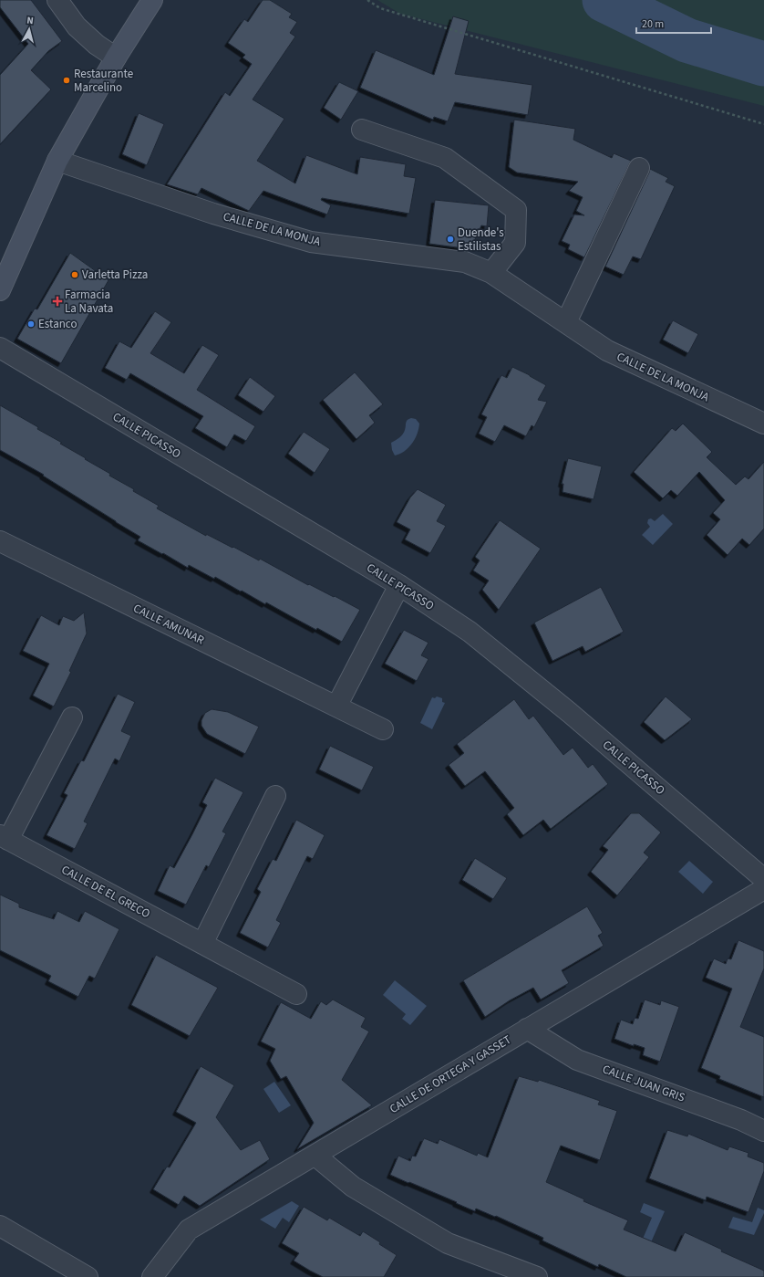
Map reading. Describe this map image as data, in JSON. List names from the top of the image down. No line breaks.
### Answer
{"streets":{"street":["CALLE DE LA MONJA","CALLE PICASSO","CALLE AMUNAR","CALLE DE EL GRECO","CALLE DE ORTEGA Y GASSET","CALLE JUAN GRIS"]},"crossings":[["CALLE DE ORTEGA Y GASSET","CALLE JUAN GRIS"]],"places":{"other":["Restaurante Marcelino","Duende's Estilistas","Varletta Pizza","Estanco"],"health":["Farmacia La Navata"]},"scale_bar":"20 m","north":"top"}
